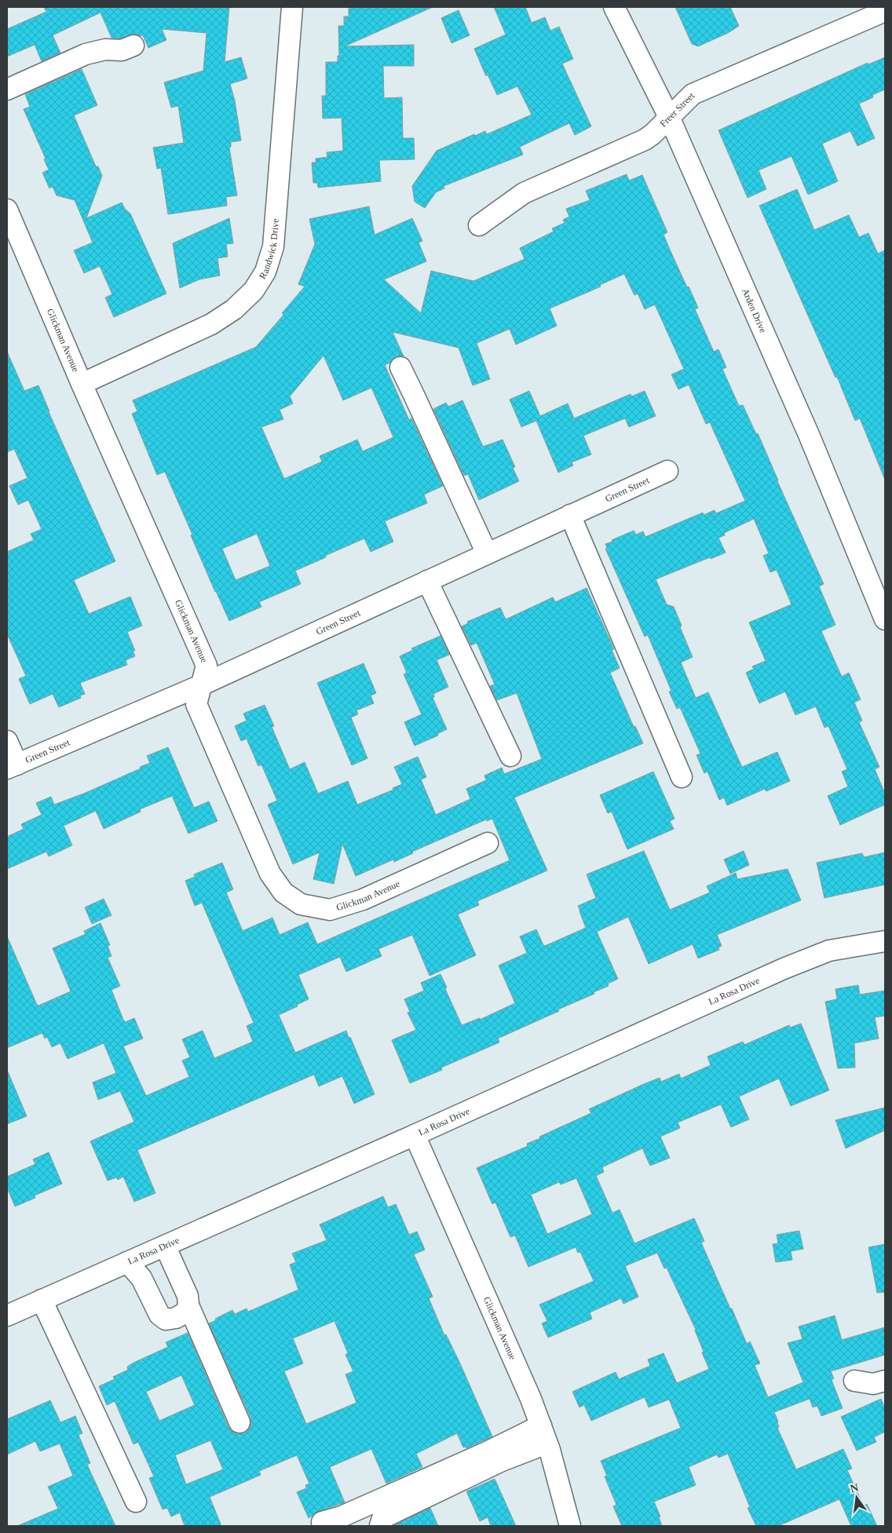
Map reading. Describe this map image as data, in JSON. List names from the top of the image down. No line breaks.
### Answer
{"streets":{"street":["Freer Street","Randwick Drive","Arden Drive","Glickman Avenue","Green Street","La Rosa Drive"]},"crossings":[["Freer Street","Arden Drive"],["Randwick Drive","Glickman Avenue"],["Glickman Avenue","Green Street"],["Glickman Avenue","La Rosa Drive"]],"north":"top"}
